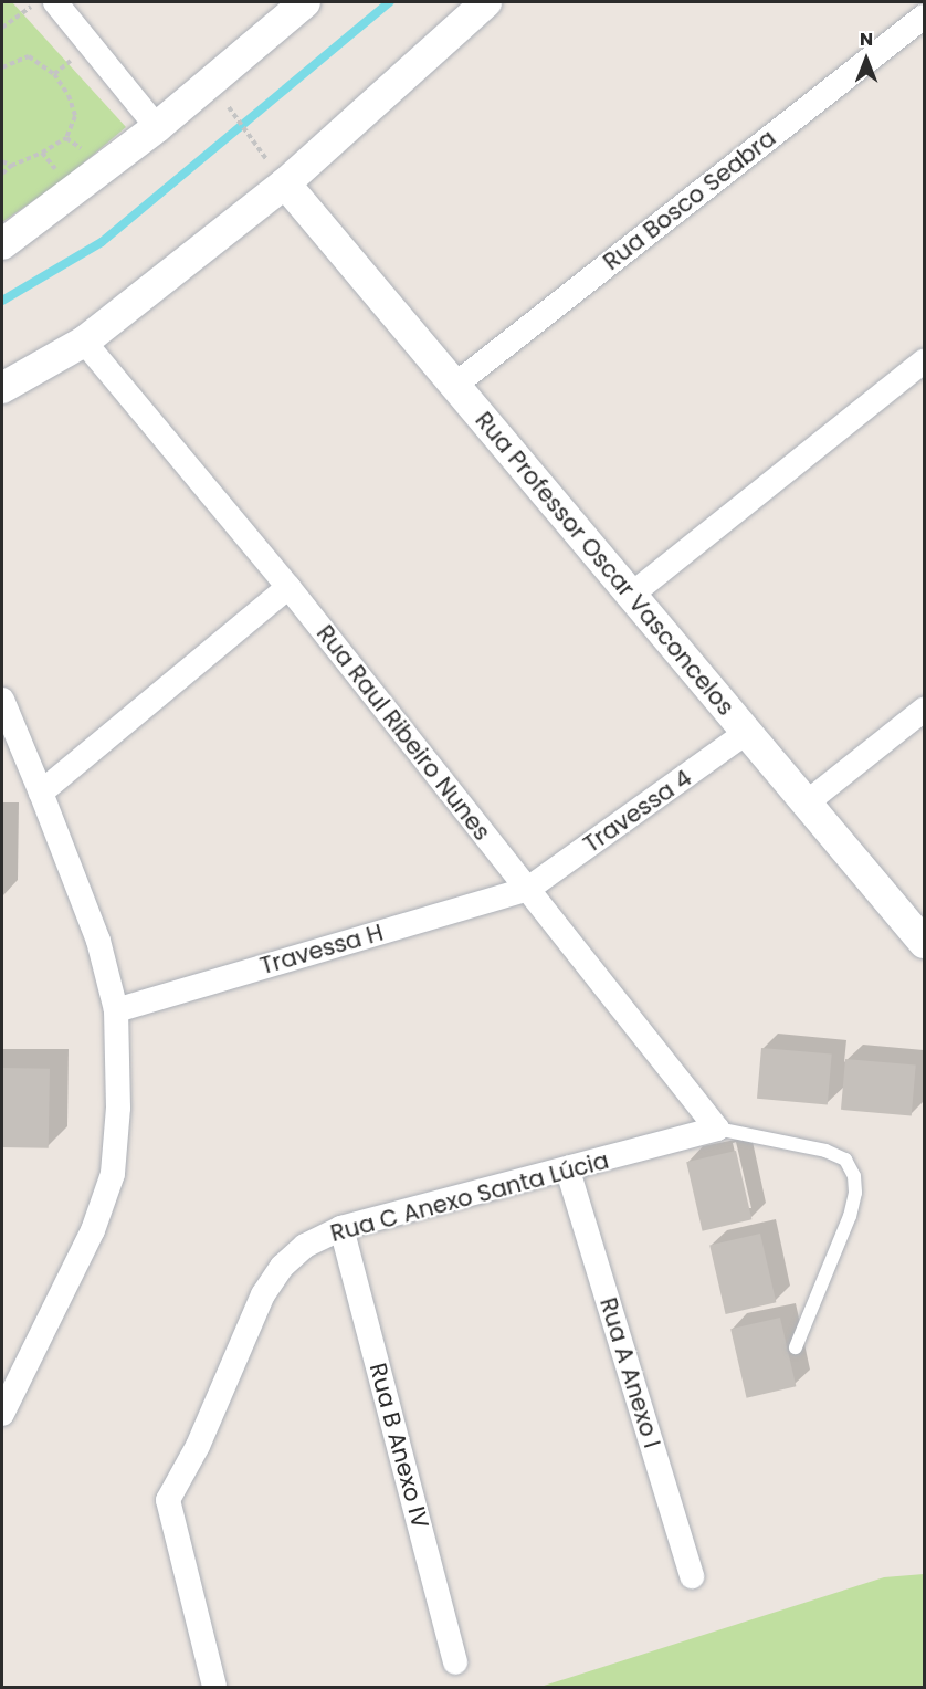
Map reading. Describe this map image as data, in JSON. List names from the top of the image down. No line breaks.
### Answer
{"streets":{"street":["Rua Bosco Seabra","Rua Professor Oscar Vasconcelos","Rua Raul Ribeiro Nunes","Travessa 4","Travessa H","Rua C Anexo Santa Lúcia","Rua A Anexo I","Rua B Anexo IV"]},"crossings":[["Rua Bosco Seabra","Rua Professor Oscar Vasconcelos"],["Rua Professor Oscar Vasconcelos","Travessa 4"],["Rua Raul Ribeiro Nunes","Travessa 4"],["Rua Raul Ribeiro Nunes","Travessa H"],["Rua Raul Ribeiro Nunes","Rua C Anexo Santa Lúcia"],["Travessa 4","Travessa H"],["Rua C Anexo Santa Lúcia","Rua A Anexo I"],["Rua C Anexo Santa Lúcia","Rua B Anexo IV"]],"north":"top"}
